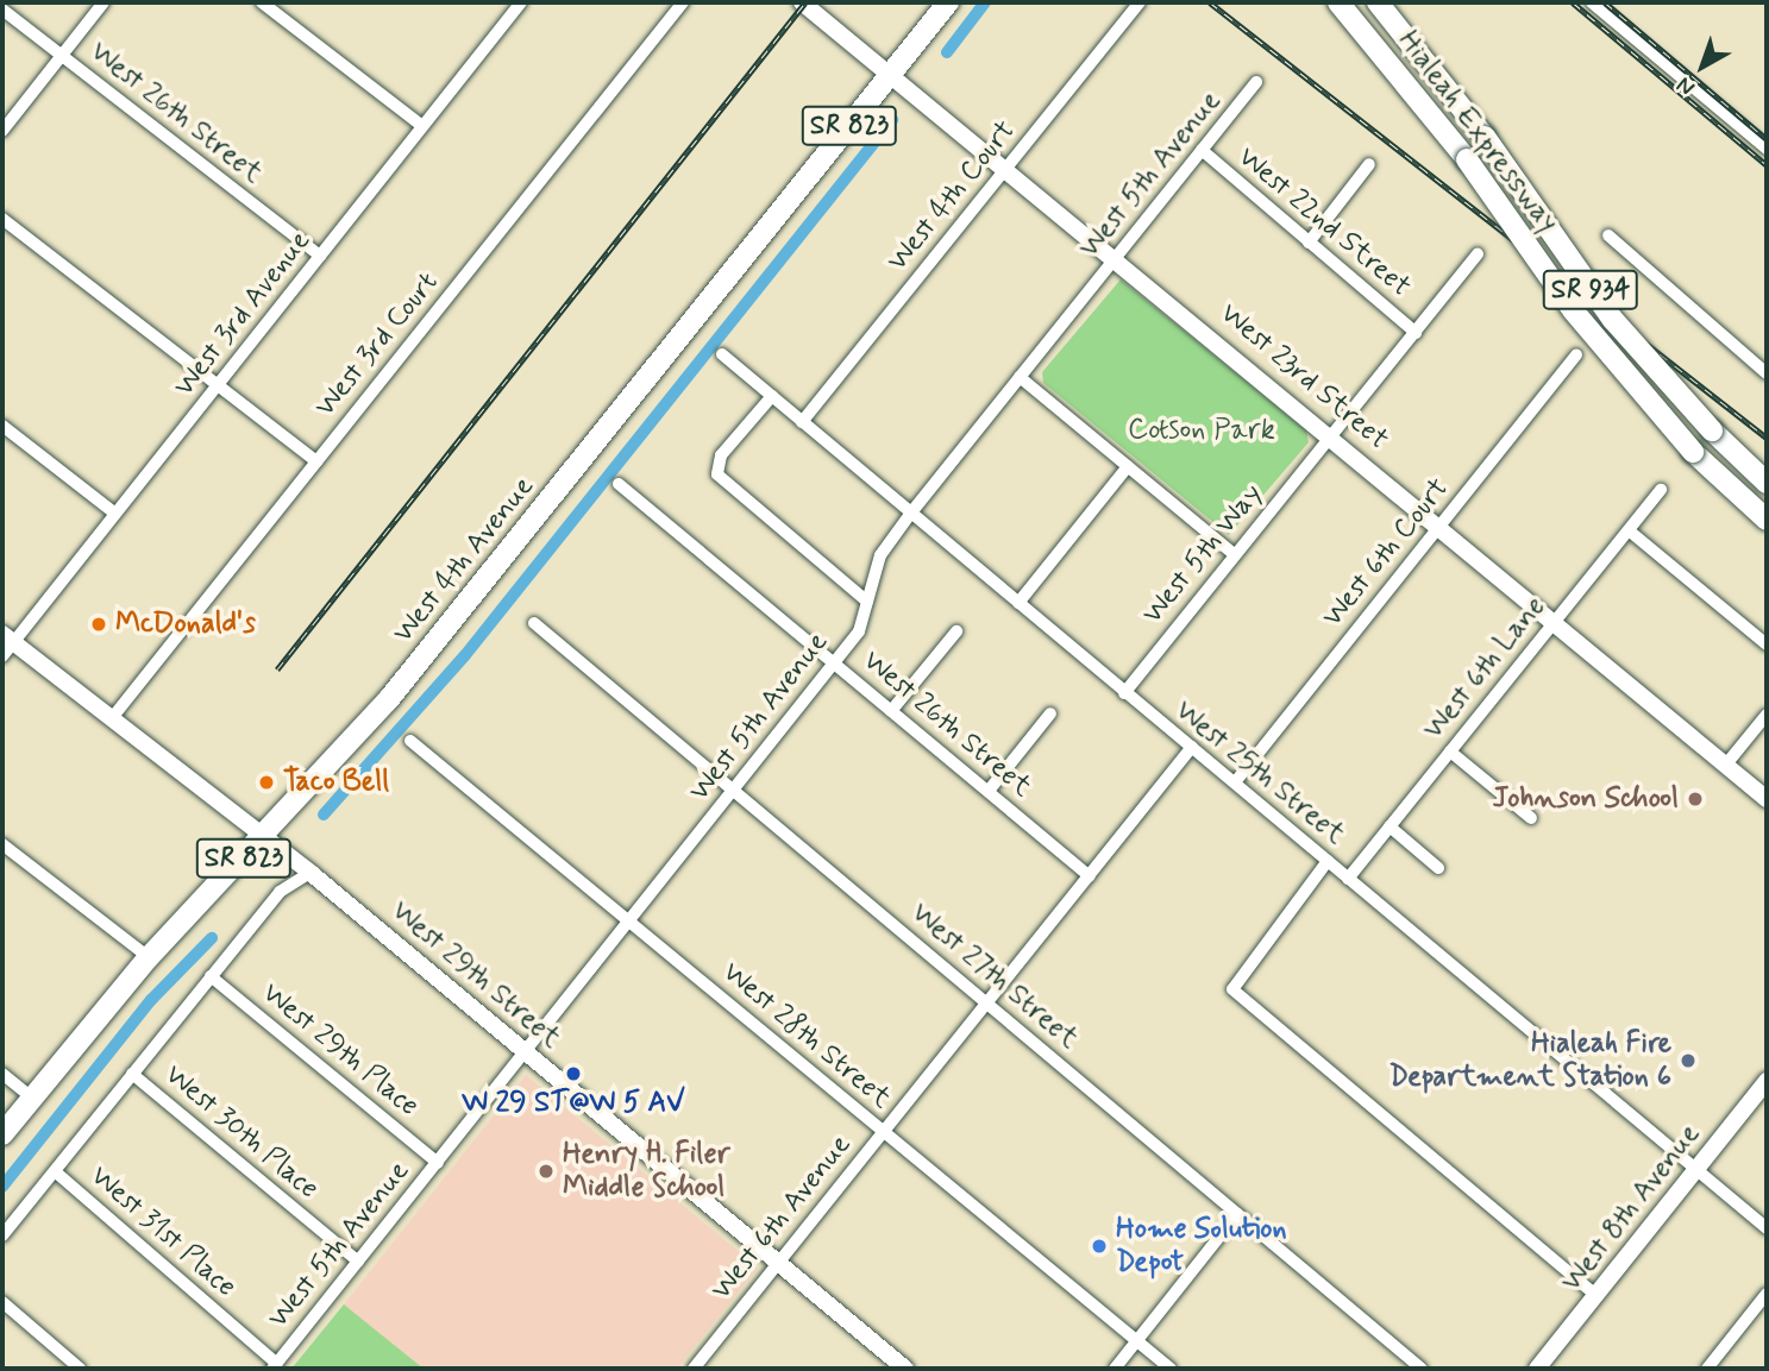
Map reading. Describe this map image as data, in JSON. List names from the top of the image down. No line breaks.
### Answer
{"streets":{"main road":["SR 823","Hialeah Expressway","SR 934","West 4th Avenue"],"street":["West 26th Street","West 5th Avenue","West 4th Court","West 22nd Street","West 3rd Avenue","West 3rd Court","West 23rd Street","West 6th Court","West 5th Way","West 6th Lane","West 25th Street","West 29th Street","West 27th Street","West 28th Street","West 29th Place","West 30th Place","West 8th Avenue","West 6th Avenue","West 31st Place"]},"crossings":[["West 26th Street","West 5th Avenue"],["West 26th Street","West 3rd Avenue"],["West 26th Street","West 6th Avenue"],["West 5th Avenue","West 22nd Street"],["West 5th Avenue","West 23rd Street"],["West 5th Avenue","West 25th Street"],["West 5th Avenue","West 29th Street"],["West 5th Avenue","West 27th Street"],["West 5th Avenue","West 28th Street"],["West 5th Avenue","West 29th Place"],["West 5th Avenue","West 30th Place"],["West 5th Avenue","West 31st Place"],["West 4th Court","West 23rd Street"],["West 4th Court","West 25th Street"],["West 22nd Street","West 5th Way"],["West 3rd Avenue","West 29th Street"],["West 3rd Court","West 29th Street"],["West 23rd Street","West 6th Court"],["West 23rd Street","West 5th Way"],["West 23rd Street","West 4th Avenue"],["West 23rd Street","West 6th Lane"],["West 6th Court","West 25th Street"],["West 5th Way","West 25th Street"],["West 4th Avenue","West 29th Street"],["West 6th Lane","West 25th Street"],["West 25th Street","West 8th Avenue"],["West 25th Street","West 6th Avenue"],["West 29th Street","West 6th Avenue"],["West 27th Street","West 6th Avenue"],["West 28th Street","West 6th Avenue"]],"parks":["Cotson Park"],"places":["McDonald's","Taco Bell","Johnson School","Hialeah Fire Department Station 6","W 29 ST@W 5 AV","Henry H. Filer Middle School","Home Solution Depot"],"north":"bottom left"}
